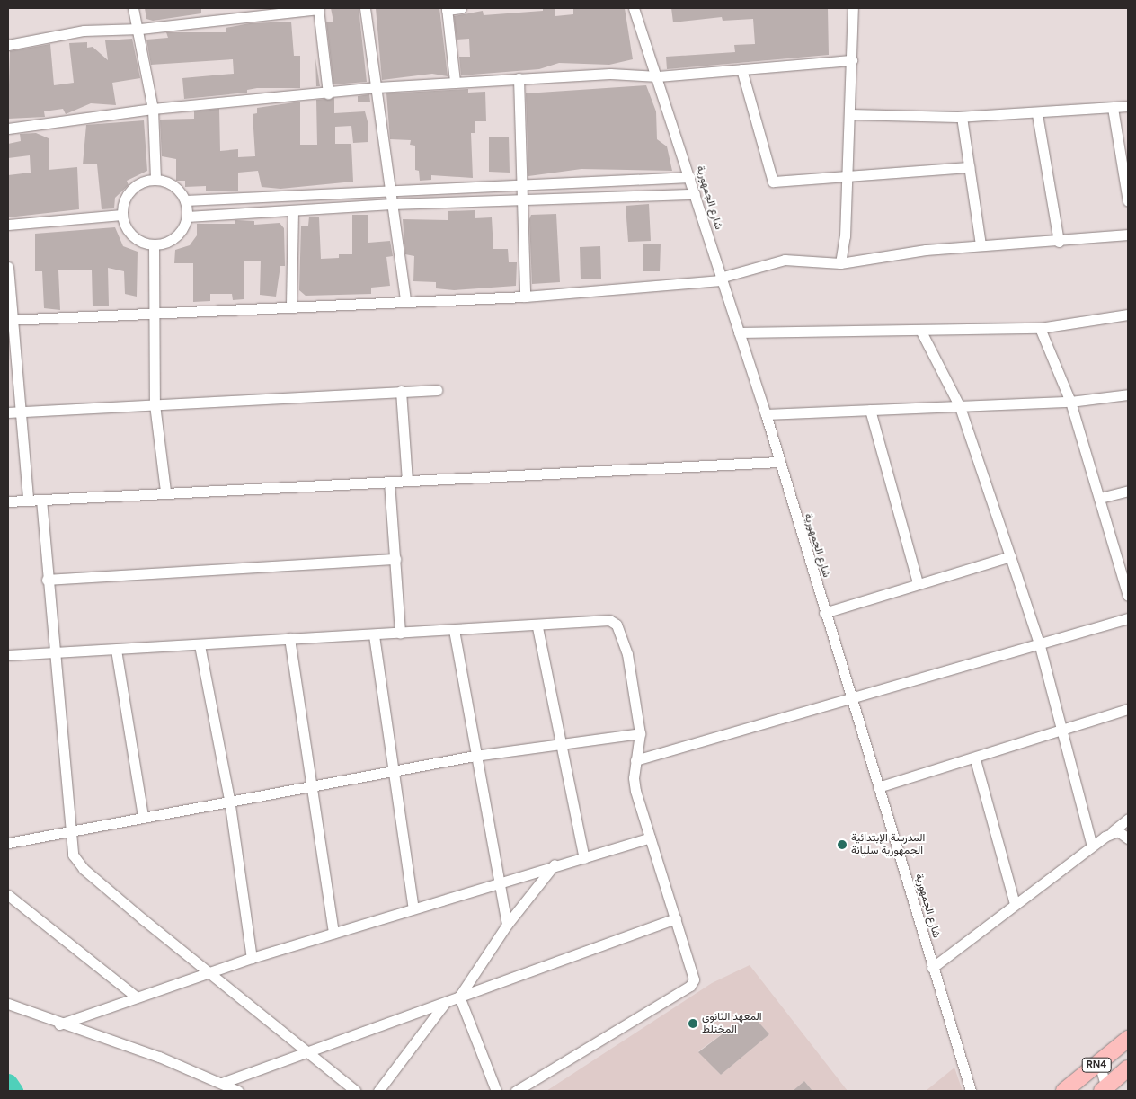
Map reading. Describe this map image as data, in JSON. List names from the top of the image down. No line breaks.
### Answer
{"streets":{"main road":["RN4"],"street":["شارع الجمهورية"]},"places":["المدرسة الإبتدائية الجمهورية سليانة","المعهد الثانوي المختلط"]}
